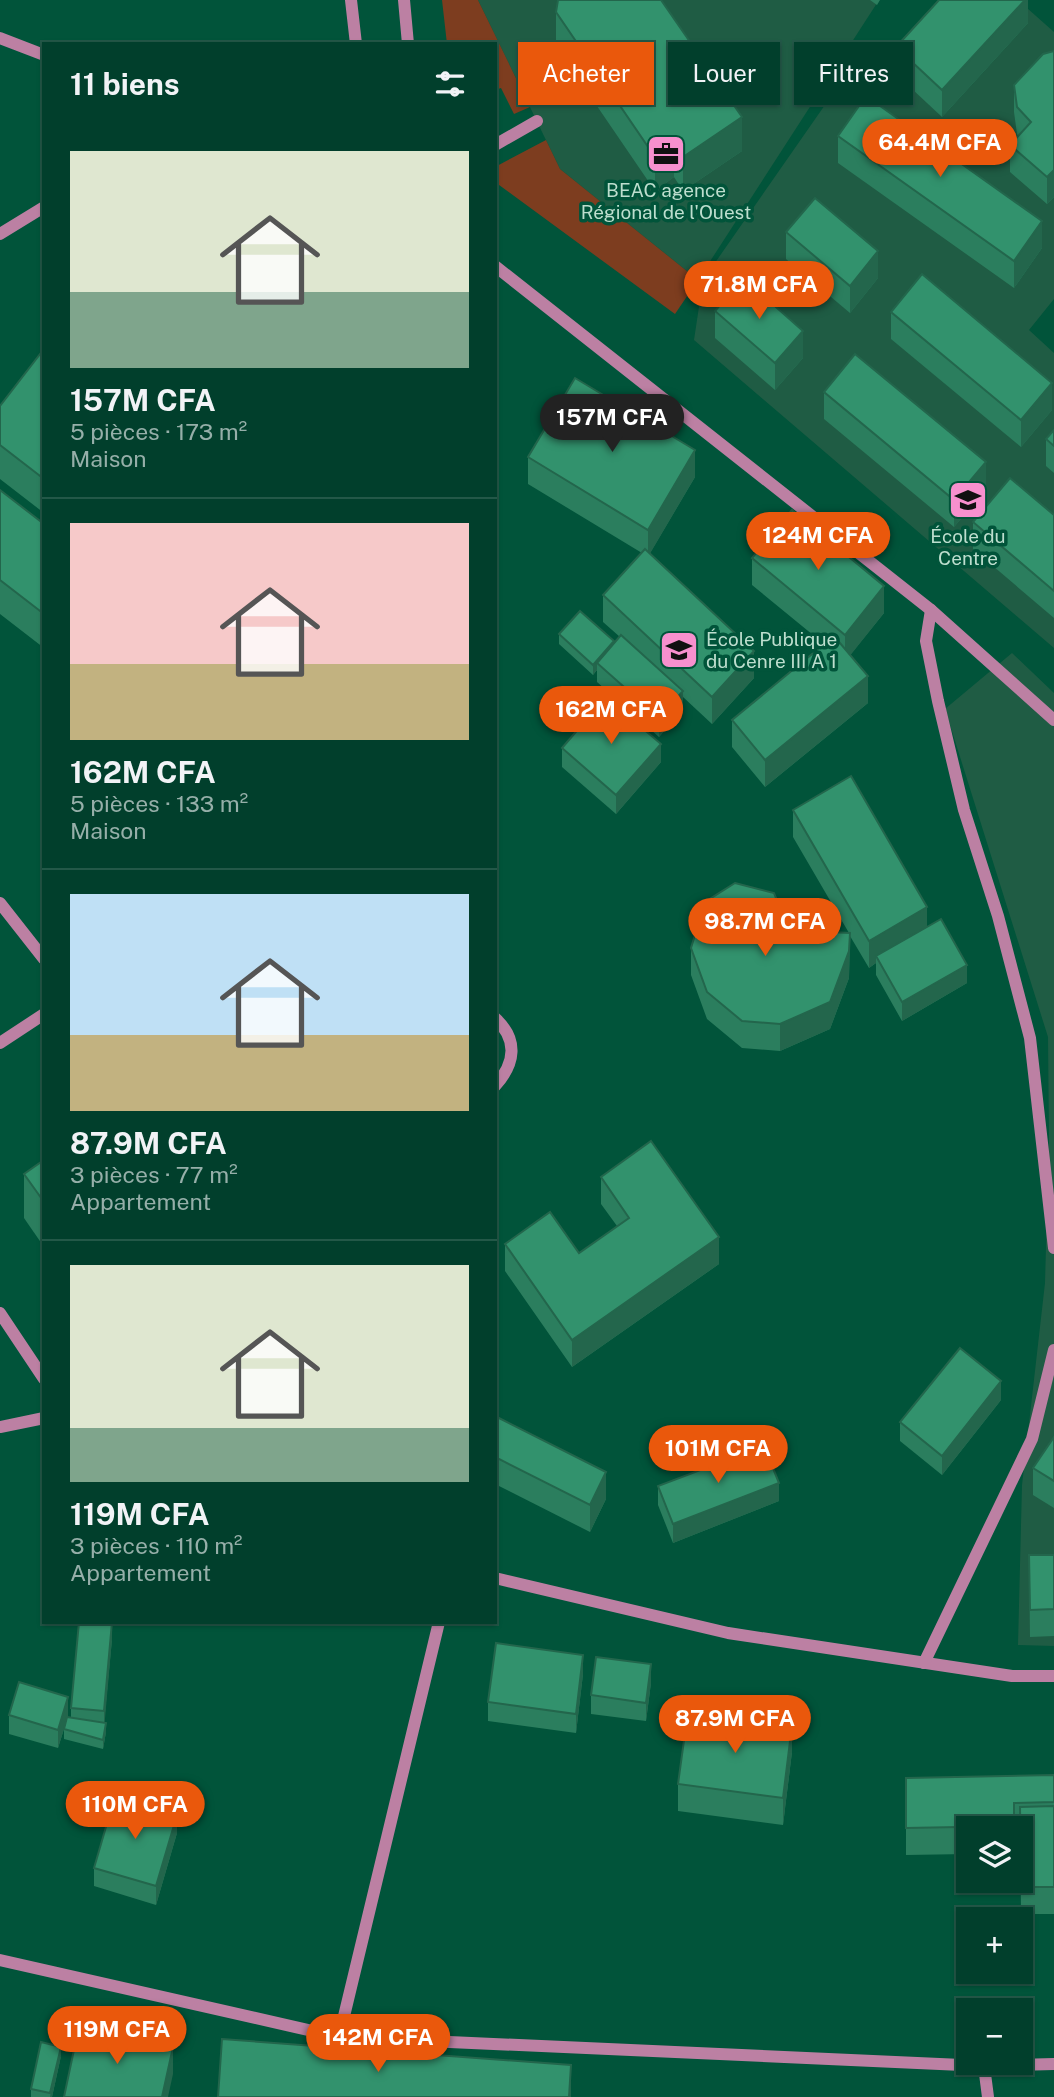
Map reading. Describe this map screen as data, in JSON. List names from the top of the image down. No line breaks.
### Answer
{"places":{"office":["BEAC agence Régional de l'Ouest"],"school or university":["École du Centre","École Publique du Cenre III A 1"]},"page":{"chip":["Acheter","Louer","Filtres"],"heading":"11 biens","price":["64.4M CFA","71.8M CFA","157M CFA","124M CFA","162M CFA","98.7M CFA","101M CFA","87.9M CFA","110M CFA","119M CFA","142M CFA"],"list":[{"name":"157M CFA","note":"5 pièces · 173 m² · Maison"},{"name":"162M CFA","note":"5 pièces · 133 m² · Maison"},{"name":"87.9M CFA","note":"3 pièces · 77 m² · Appartement"},{"name":"119M CFA","note":"3 pièces · 110 m² · Appartement"}],"map_buttons":["+","−"]}}
